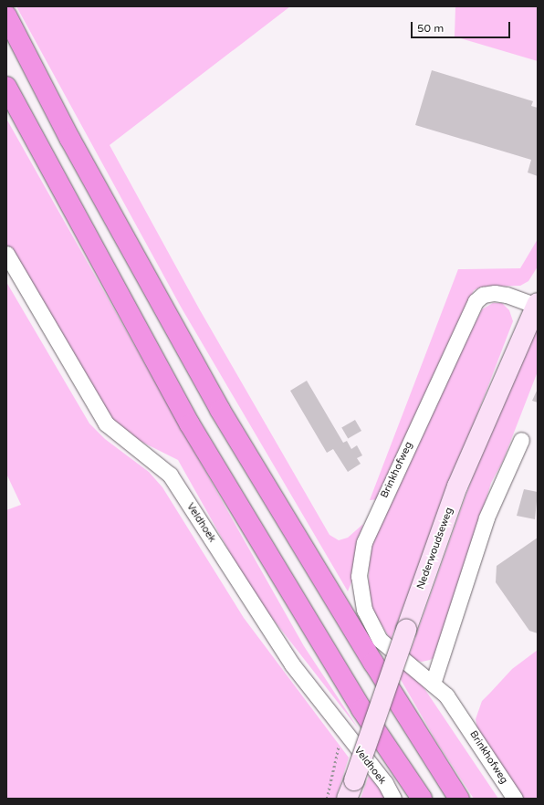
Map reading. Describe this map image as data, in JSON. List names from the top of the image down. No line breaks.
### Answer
{"streets":{"street":["Brinkhofweg","Veldhoek","Nederwoudseweg"]},"crossings":[["Brinkhofweg","Nederwoudseweg"]],"scale_bar":"50 m"}
